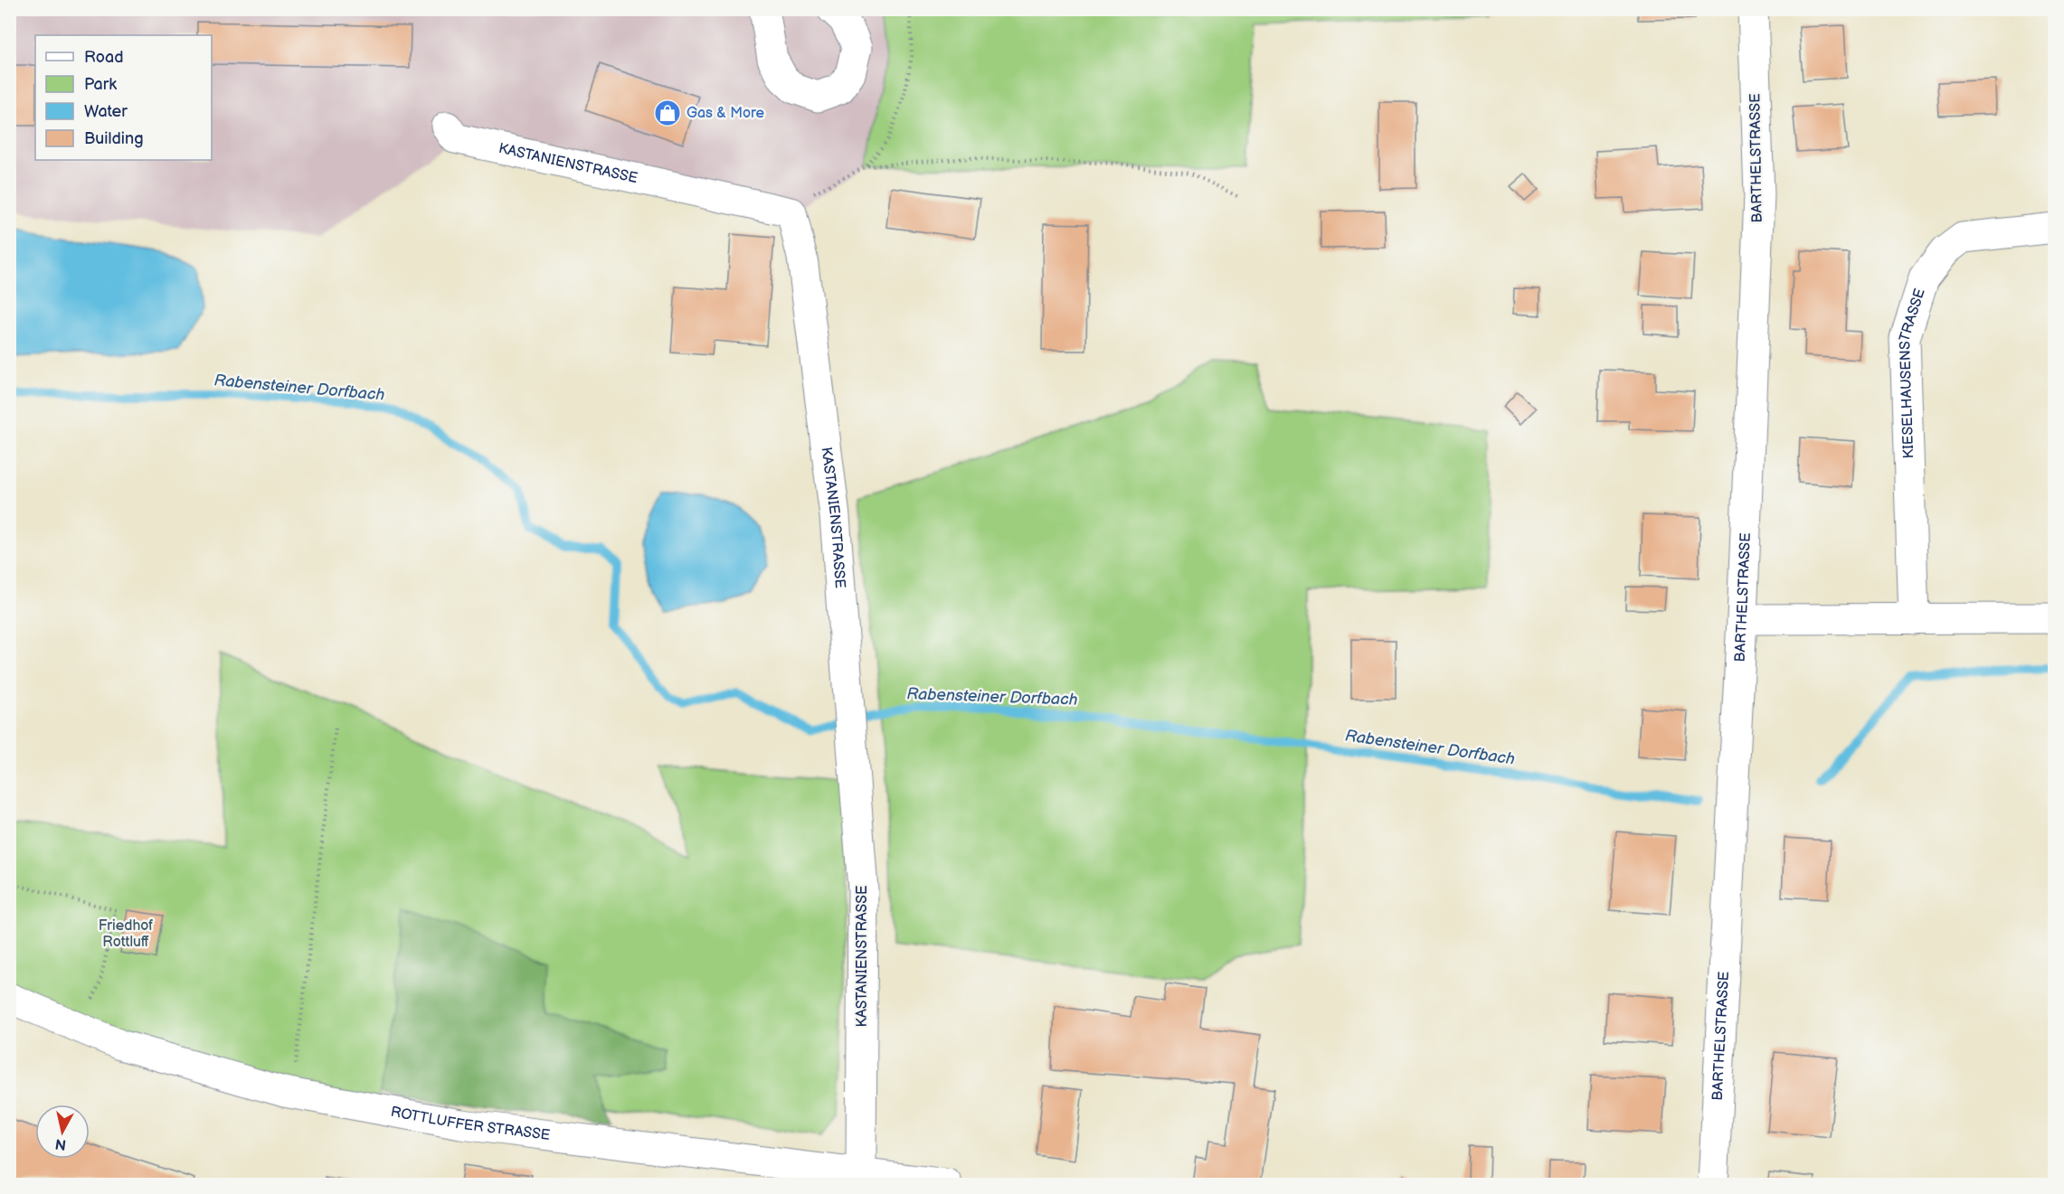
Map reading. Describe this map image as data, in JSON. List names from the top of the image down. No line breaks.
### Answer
{"streets":{"street":["BARTHELSTRASSE","KASTANIENSTRASSE","KIESELHAUSENSTRASSE","ROTTLUFFER STRASSE"]},"crossings":[["KASTANIENSTRASSE","ROTTLUFFER STRASSE"]],"water":["Rabensteiner Dorfbach"],"parks":["Friedhof Rottluff"],"places":{"shop":["Gas & More"]},"legend":["Road","Park","Water","Building"],"north":"bottom"}
